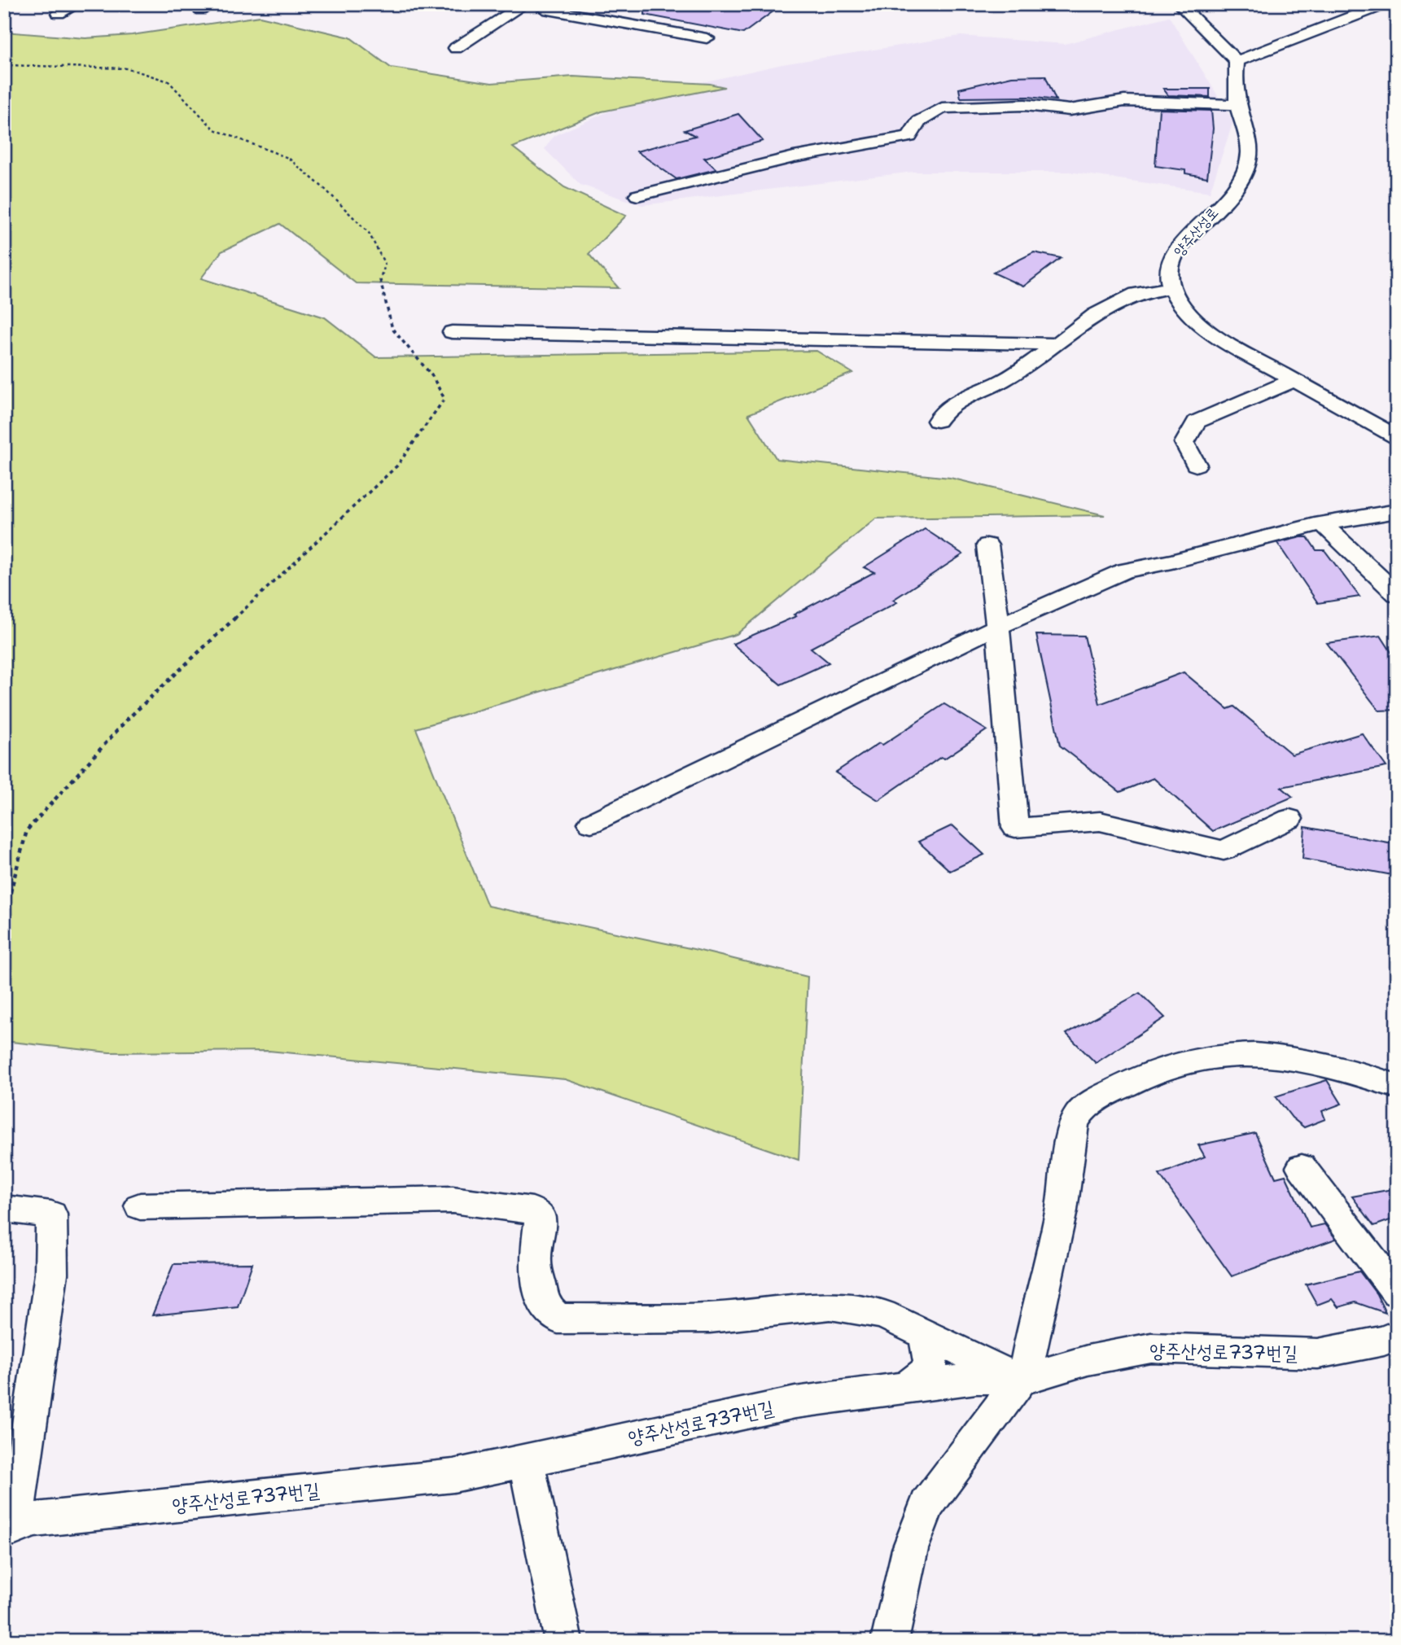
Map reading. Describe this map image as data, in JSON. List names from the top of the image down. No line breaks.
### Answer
{"streets":{"street":["양주산성로","양주산성로737번길"]}}
